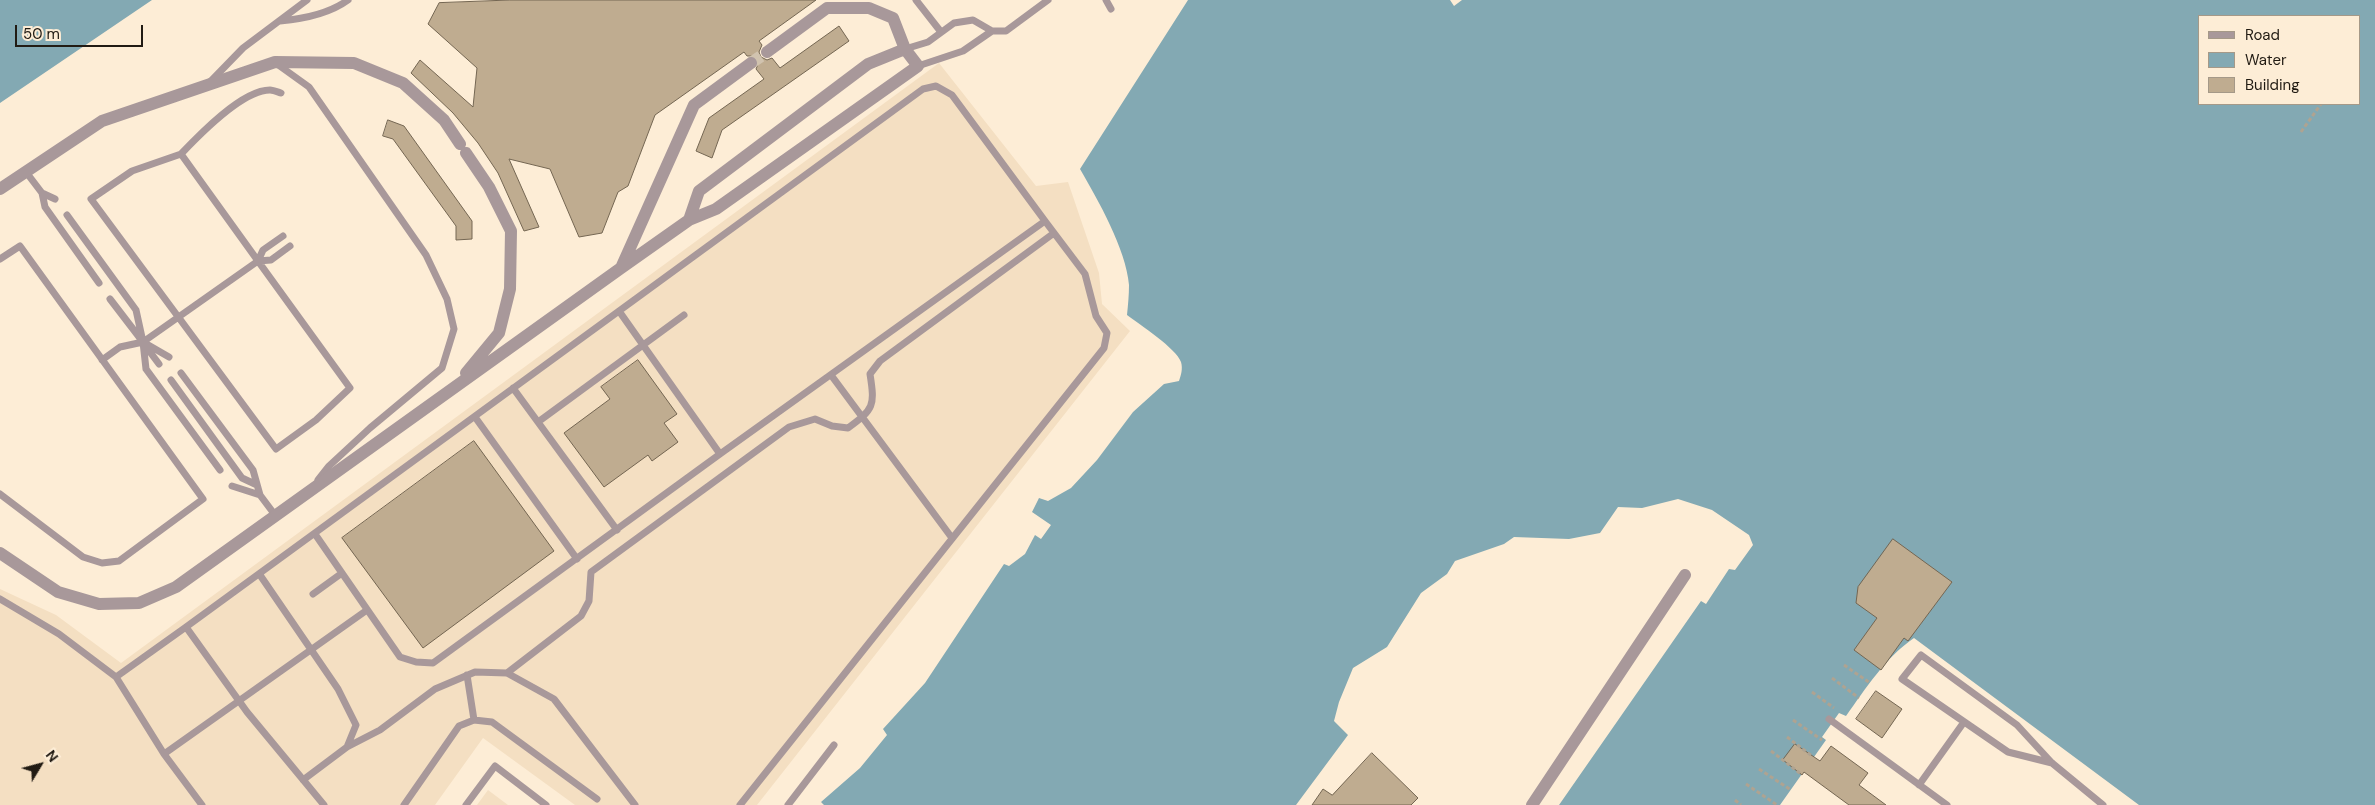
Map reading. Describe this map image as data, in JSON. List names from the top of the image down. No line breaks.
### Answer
{"legend":["Road","Water","Building"],"scale_bar":"50 m","north":"top right"}
